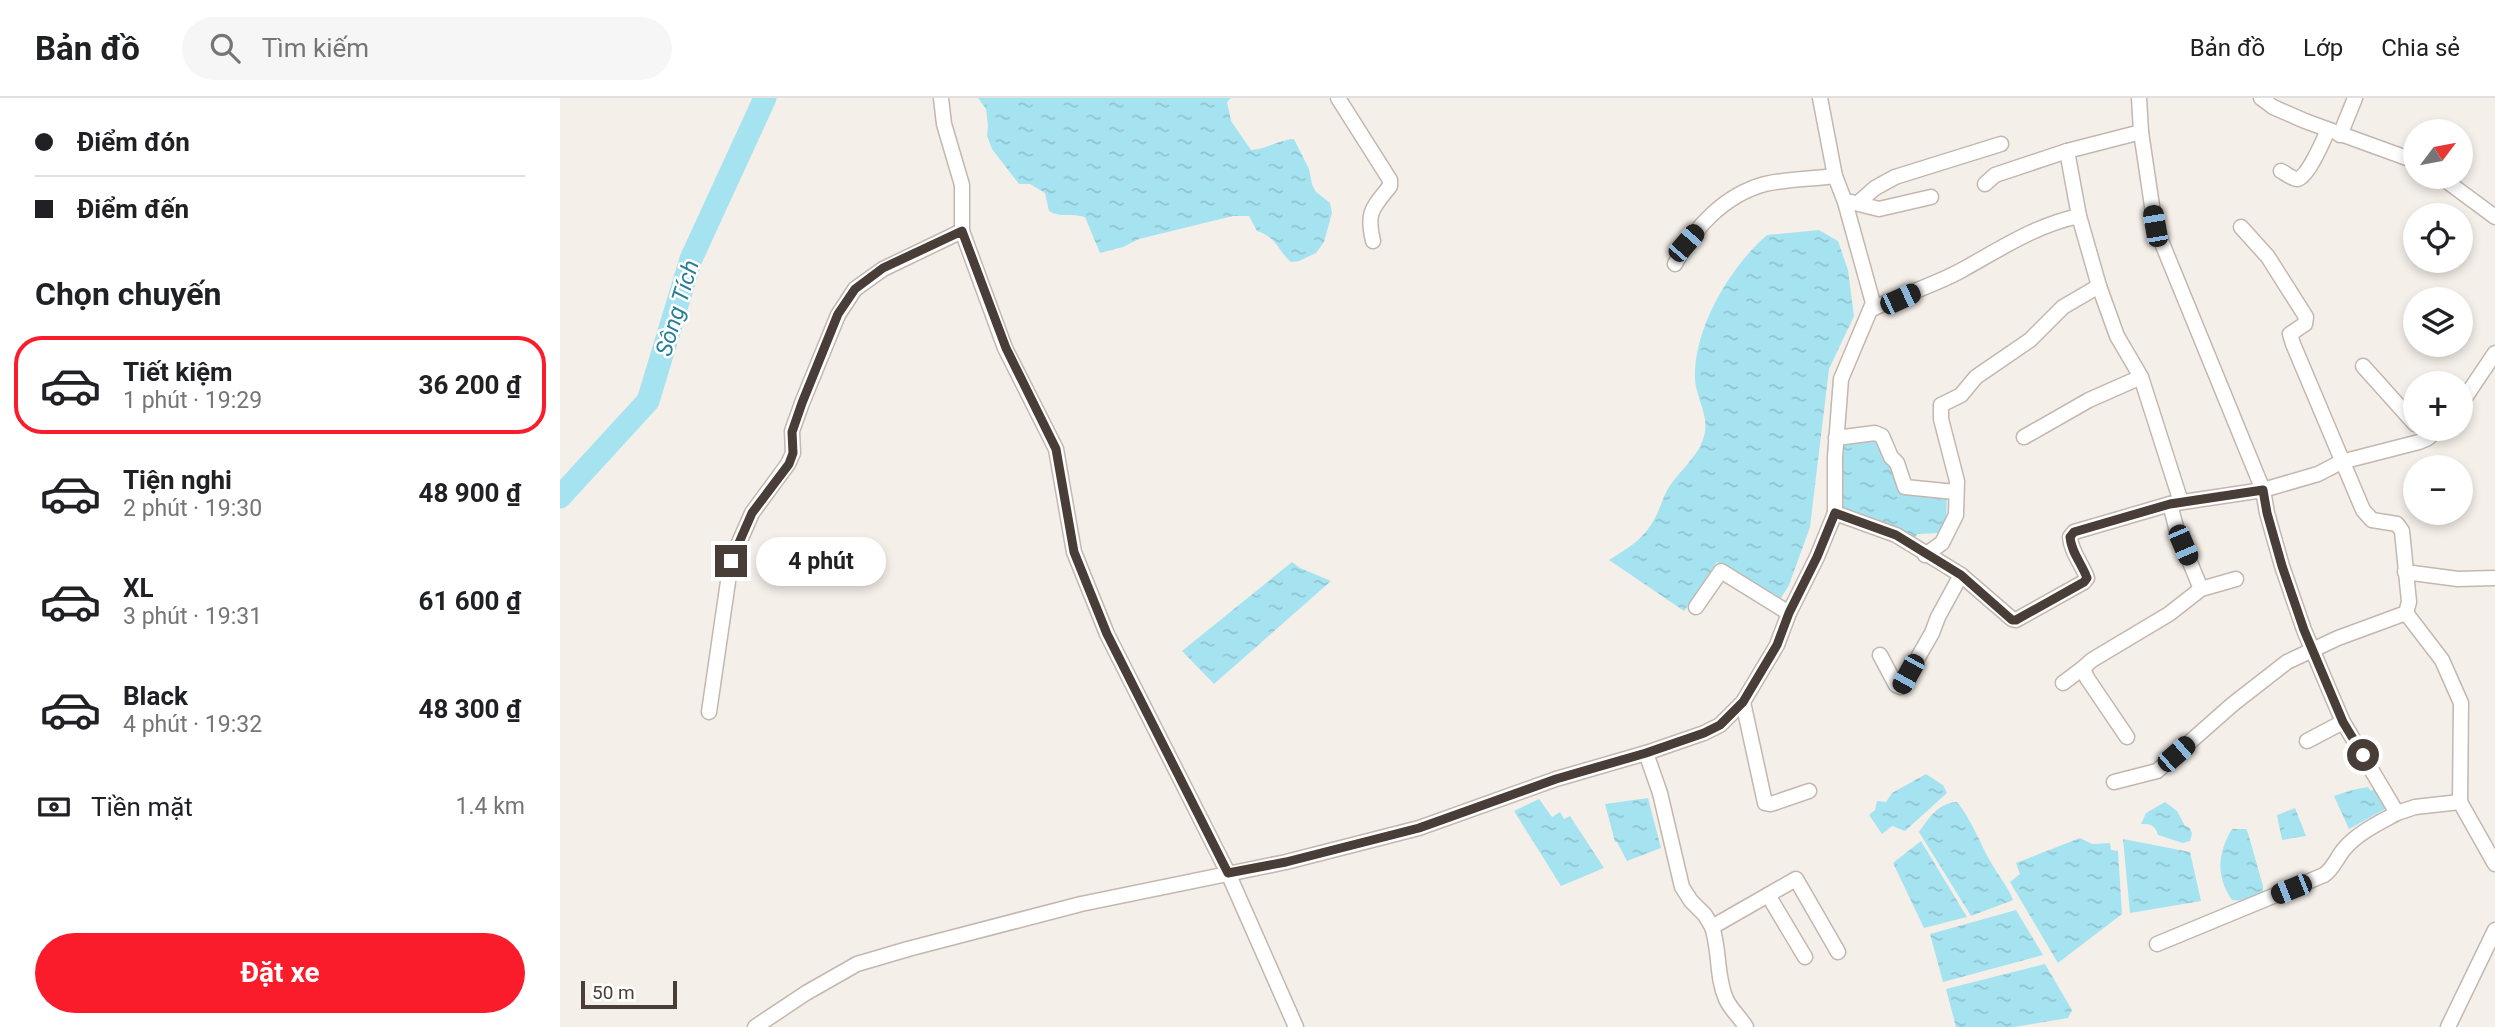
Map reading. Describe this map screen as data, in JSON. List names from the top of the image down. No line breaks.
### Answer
{"water":["Sông Tích"],"scale_bar":"50 m","north":"top right","page":{"header":"Bản đồ","search":"Tìm kiếm","nav":["Bản đồ","Lớp","Chia sẻ"],"banner":["Điểm đón","Điểm đến"],"map_buttons":["+","−"],"heading":"Chọn chuyến","list":[{"name":"Tiết kiệm","note":"1 phút · 19:29","value":"36 200 ₫"},{"name":"Tiện nghi","note":"2 phút · 19:30","value":"48 900 ₫"},{"name":"XL","note":"3 phút · 19:31","value":"61 600 ₫"},{"name":"Black","note":"4 phút · 19:32","value":"48 300 ₫"}],"bubble":"4 phút","pay":["Tiền mặt","1.4 km"],"buttons":"Đặt xe","scale":"50 m"}}
